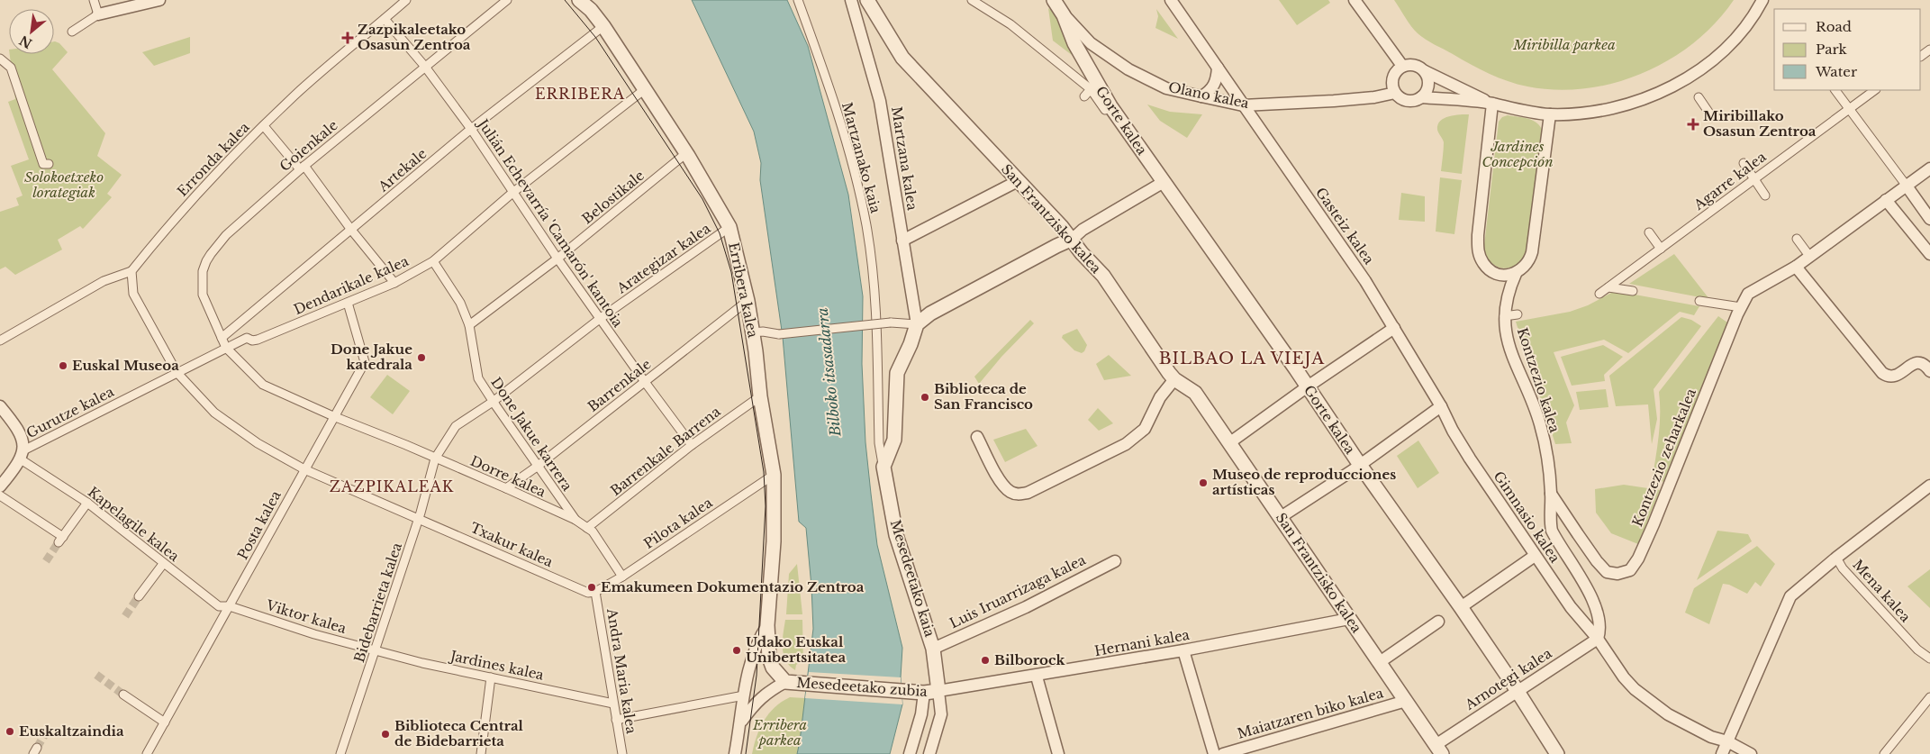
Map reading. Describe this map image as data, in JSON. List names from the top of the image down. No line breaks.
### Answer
{"streets":{"street":["Olano kalea","Gorte kalea","Goienkale","Martzanako kaia","Martzana kalea","Erronda kalea","Artekale","Agarre kalea","Belostikale","San Frantzisko kalea","Julián Echevarría 'Camarón' kantoia","Gasteiz kalea","Arategizar kalea","Dendarikale kalea","Erribera kalea","Kontzezio kalea","Barrenkale","Gurutze kalea","Done Jakue karrera","Barrenkale Barrena","Kontzezio zeharkalea","Dorre kalea","Gimnasio kalea","Pilota kalea","Kapelagile kalea","Posta kalea","Txakur kalea","Mesedeetako kaia","Mena kalea","Luis Iruarrizaga kalea","Bidebarrieta kalea","Viktor kalea","Hernani kalea","Jardines kalea","Andra Maria kalea","Arnotegi kalea","Mesedeetako zubia","Maiatzaren biko kalea"]},"crossings":[["Olano kalea","Gorte kalea"],["Olano kalea","Gasteiz kalea"],["Gorte kalea","Arnotegi kalea"],["Goienkale","Artekale"],["Goienkale","Julián Echevarría 'Camarón' kantoia"],["Goienkale","Dendarikale kalea"],["Goienkale","Dorre kalea"],["Martzanako kaia","Mesedeetako kaia"],["Erronda kalea","Julián Echevarría 'Camarón' kantoia"],["Artekale","Julián Echevarría 'Camarón' kantoia"],["Artekale","Erribera kalea"],["Belostikale","Julián Echevarría 'Camarón' kantoia"],["Belostikale","Erribera kalea"],["Belostikale","Done Jakue karrera"],["San Frantzisko kalea","Hernani kalea"],["San Frantzisko kalea","Arnotegi kalea"],["San Frantzisko kalea","Maiatzaren biko kalea"],["Julián Echevarría 'Camarón' kantoia","Arategizar kalea"],["Julián Echevarría 'Camarón' kantoia","Dendarikale kalea"],["Julián Echevarría 'Camarón' kantoia","Barrenkale"],["Julián Echevarría 'Camarón' kantoia","Barrenkale Barrena"],["Gasteiz kalea","Gimnasio kalea"],["Arategizar kalea","Erribera kalea"],["Arategizar kalea","Done Jakue karrera"],["Arategizar kalea","Bidebarrieta kalea"],["Dendarikale kalea","Erribera kalea"],["Dendarikale kalea","Gurutze kalea"],["Dendarikale kalea","Done Jakue karrera"],["Dendarikale kalea","Dorre kalea"],["Dendarikale kalea","Posta kalea"],["Dendarikale kalea","Txakur kalea"],["Erribera kalea","Barrenkale"],["Erribera kalea","Barrenkale Barrena"],["Erribera kalea","Pilota kalea"],["Erribera kalea","Mesedeetako zubia"],["Kontzezio kalea","Kontzezio zeharkalea"],["Kontzezio kalea","Gimnasio kalea"],["Kontzezio kalea","Arnotegi kalea"],["Barrenkale","Done Jakue karrera"],["Barrenkale","Dorre kalea"],["Gurutze kalea","Kapelagile kalea"],["Gurutze kalea","Txakur kalea"],["Done Jakue karrera","Dorre kalea"],["Done Jakue karrera","Bidebarrieta kalea"],["Barrenkale Barrena","Dorre kalea"],["Dorre kalea","Pilota kalea"],["Dorre kalea","Posta kalea"],["Dorre kalea","Bidebarrieta kalea"],["Gimnasio kalea","Arnotegi kalea"],["Pilota kalea","Txakur kalea"],["Pilota kalea","Andra Maria kalea"],["Kapelagile kalea","Posta kalea"],["Kapelagile kalea","Viktor kalea"],["Posta kalea","Txakur kalea"],["Posta kalea","Viktor kalea"],["Txakur kalea","Bidebarrieta kalea"],["Txakur kalea","Andra Maria kalea"],["Mesedeetako kaia","Luis Iruarrizaga kalea"],["Mesedeetako kaia","Hernani kalea"],["Mesedeetako kaia","Mesedeetako zubia"],["Bidebarrieta kalea","Viktor kalea"],["Bidebarrieta kalea","Jardines kalea"],["Viktor kalea","Jardines kalea"],["Hernani kalea","Mesedeetako zubia"],["Jardines kalea","Andra Maria kalea"]],"districts":["ERRIBERA","BILBAO LA VIEJA","ZAZPIKALEAK"],"water":["Bilboko itsasadarra"],"parks":["Miribilla parkea","Jardines Concepción","Solokoetxeko lorategiak","Erribera parkea"],"places":{"health":["Zazpikaleetako Osasun Zentroa","Miribillako Osasun Zentroa"],"other":["Done Jakue katedrala","Euskal Museoa","Biblioteca de San Francisco","Museo de reproducciones artísticas","Emakumeen Dokumentazio Zentroa","Udako Euskal Unibertsitatea","Bilborock","Euskaltzaindia","Biblioteca Central de Bidebarrieta"]},"legend":["Road","Park","Water"],"north":"bottom left"}
